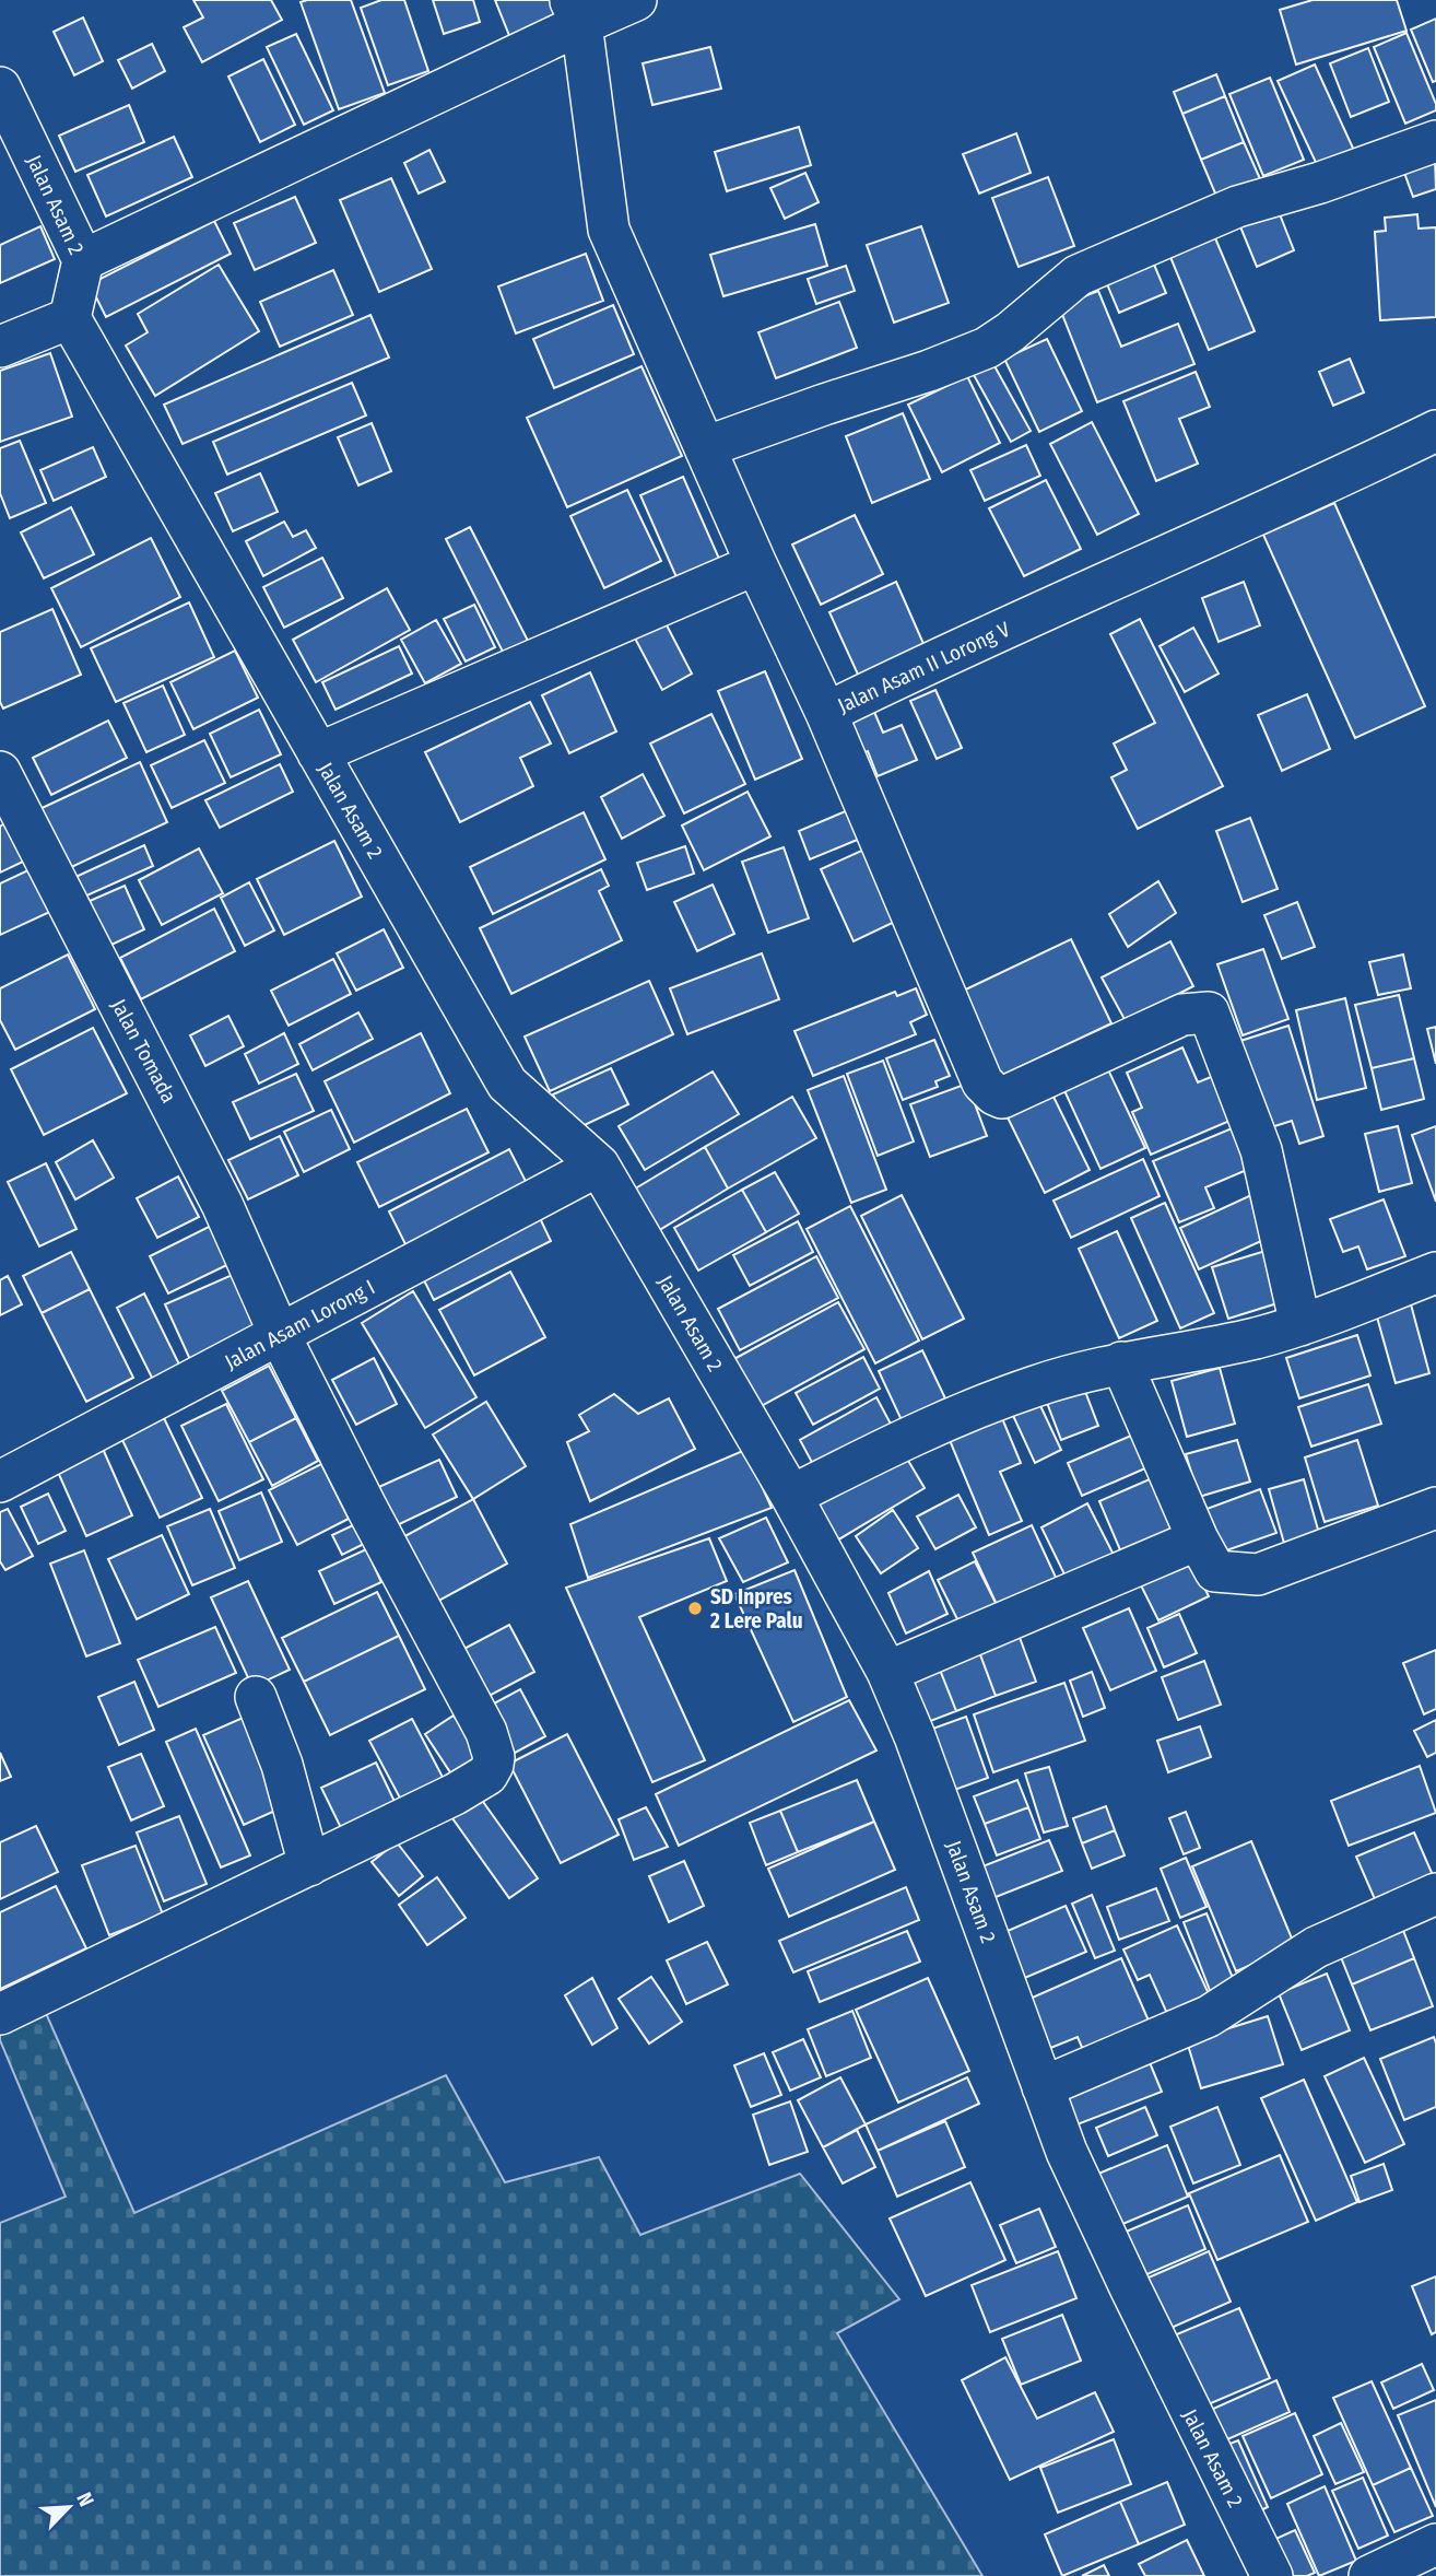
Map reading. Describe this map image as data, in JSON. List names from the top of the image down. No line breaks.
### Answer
{"streets":{"street":["Jalan Asam 2","Jalan Asam II Lorong V","Jalan Tomada","Jalan Asam Lorong I"]},"crossings":[["Jalan Asam 2","Jalan Asam Lorong I"],["Jalan Tomada","Jalan Asam Lorong I"]],"places":["SD Inpres 2 Lere Palu"],"north":"top right"}
